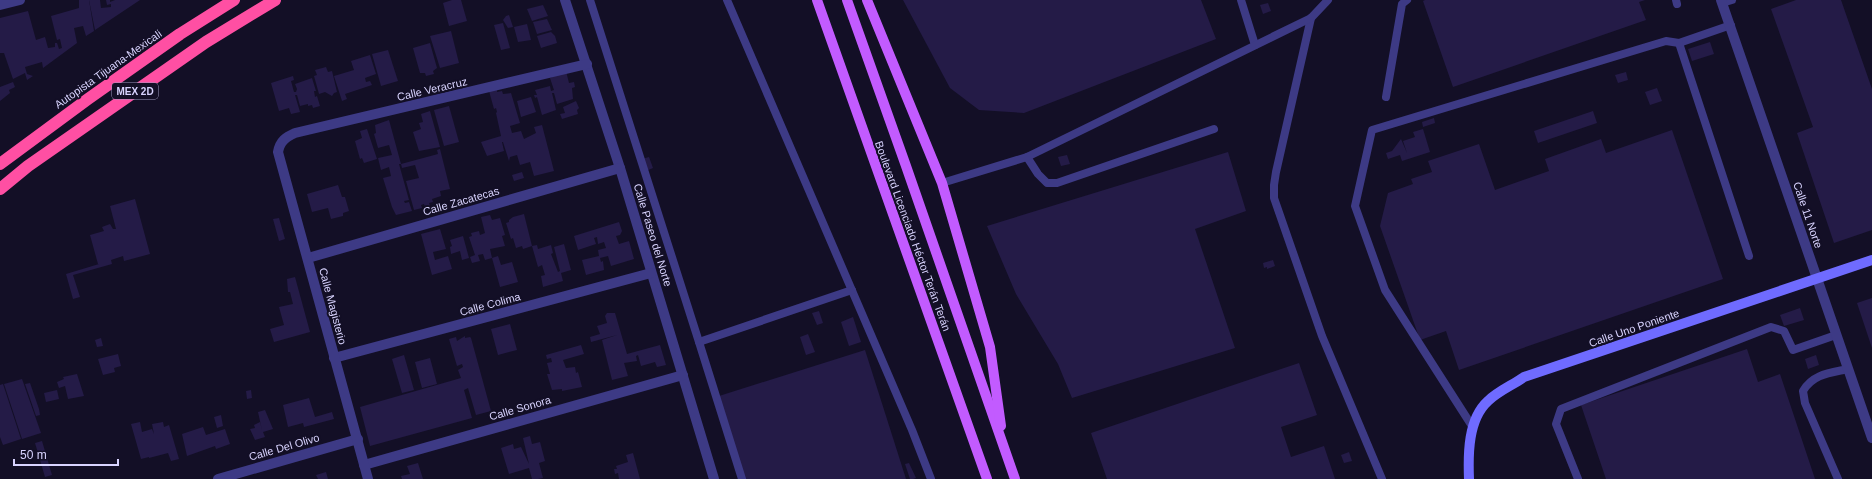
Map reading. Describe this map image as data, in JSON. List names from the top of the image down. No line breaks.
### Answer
{"streets":{"highway":["Autopista Tijuana-Mexicali","MEX 2D"],"main road":["Boulevard Licenciado Héctor Terán Terán","Calle Uno Poniente"],"street":["Calle Veracruz","Calle Zacatecas","Calle 11 Norte","Calle Paseo del Norte","Calle Colima","Calle Magisterio","Calle Sonora","Calle Del Olivo"]},"crossings":[["Calle Veracruz","Calle Paseo del Norte"],["Calle Veracruz","Calle Magisterio"],["Calle Zacatecas","Calle Paseo del Norte"],["Calle Zacatecas","Calle Magisterio"],["Calle 11 Norte","Calle Uno Poniente"],["Calle Paseo del Norte","Calle Colima"],["Calle Paseo del Norte","Calle Sonora"],["Calle Colima","Calle Magisterio"],["Calle Magisterio","Calle Sonora"],["Calle Magisterio","Calle Del Olivo"]],"scale_bar":"50 m"}
